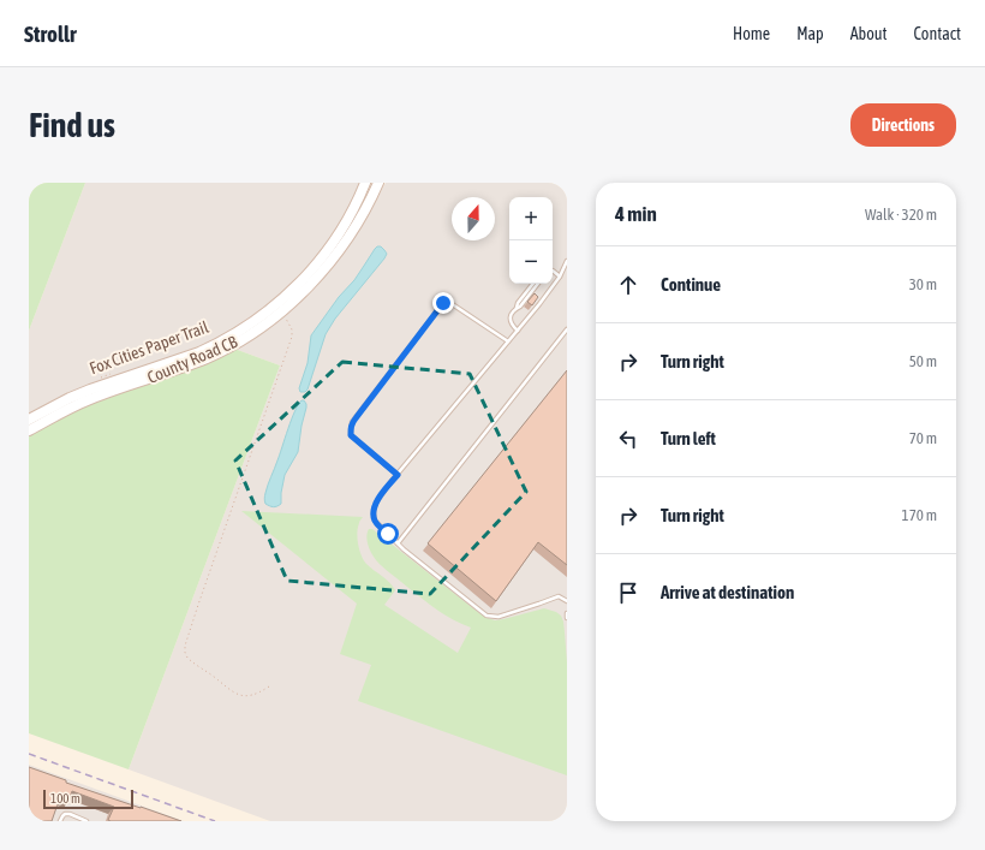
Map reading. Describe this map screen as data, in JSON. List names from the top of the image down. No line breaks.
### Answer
{"streets":{"main road":["County Road CB"],"path":["Fox Cities Paper Trail"]},"scale_bar":"100 m","north":"top","page":{"header":"Strollr","nav":["Home","Map","About","Contact"],"buttons":"Directions","title":"Find us","heading":["4 min","Walk · 320 m"],"map_buttons":["+","−"],"list":[["Continue","30 m"],["Turn right","50 m"],["Turn left","70 m"],["Turn right","170 m"],"Arrive at destination"],"scale":"100 m"}}
